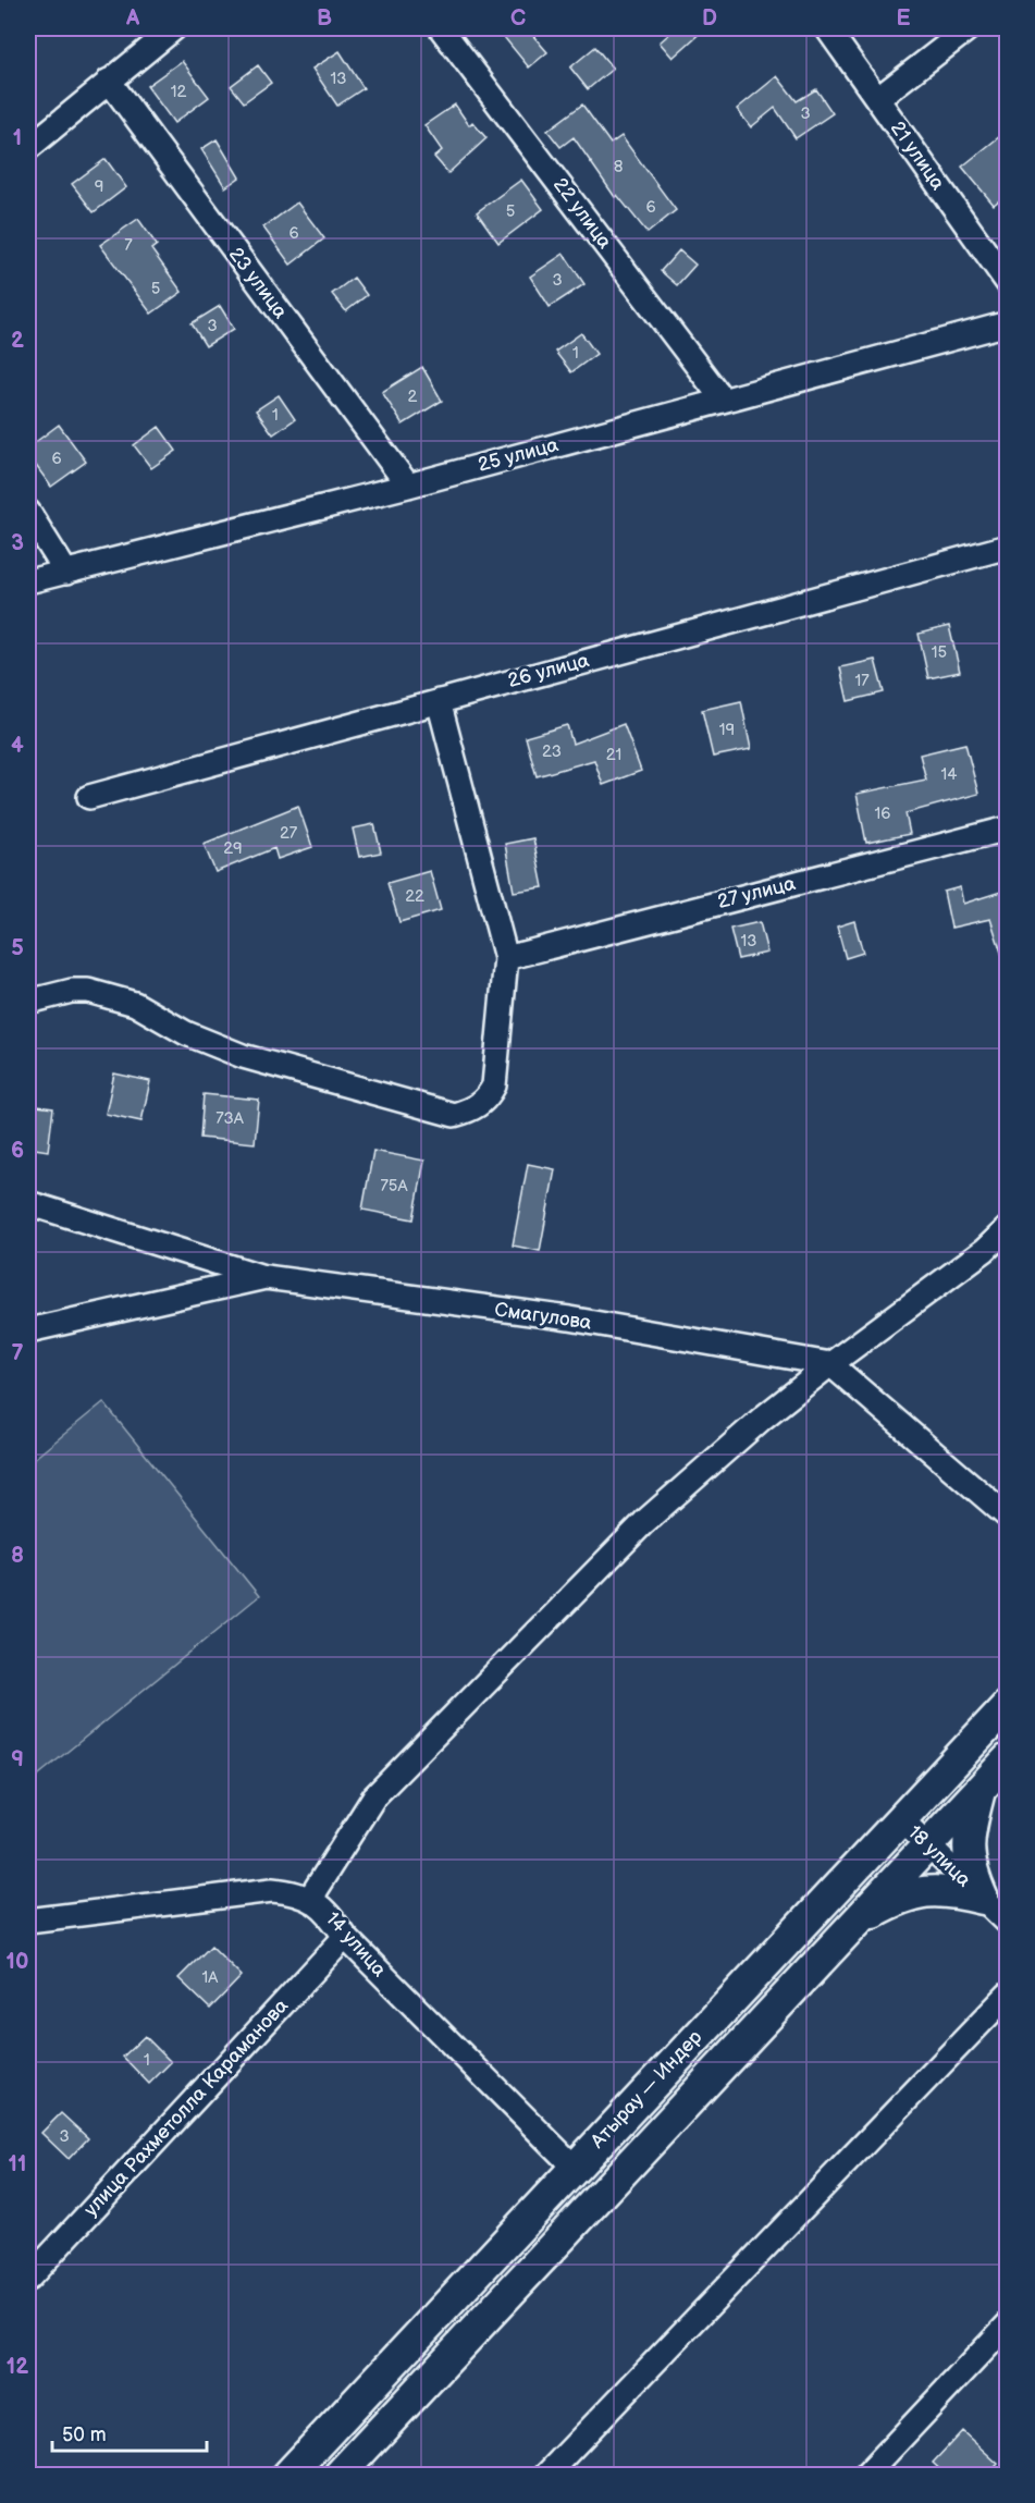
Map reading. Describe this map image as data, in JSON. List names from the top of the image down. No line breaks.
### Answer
{"streets":{"main road":["Атырау — Индер"],"street":["21 улица","22 улица","23 улица","25 улица","26 улица","27 улица","Смагулова","18 улица","14 улица","улица Рахметолла Караманова"]},"crossings":[["22 улица","25 улица"],["23 улица","25 улица"],["18 улица","Атырау — Индер"],["14 улица","Атырау — Индер"],["14 улица","улица Рахметолла Караманова"]],"house_numbers":["13","12","3","8","9","6","5","6","7","3","5","3","1","2","1","6","15","17","19","23","21","14","16","27","29","22","13","73А","75А","1А","1","3"],"scale_bar":"50 m","grid":{"columns":["A","B","C","D","E"],"rows":["1","2","3","4","5","6","7","8","9","10","11","12"]}}
